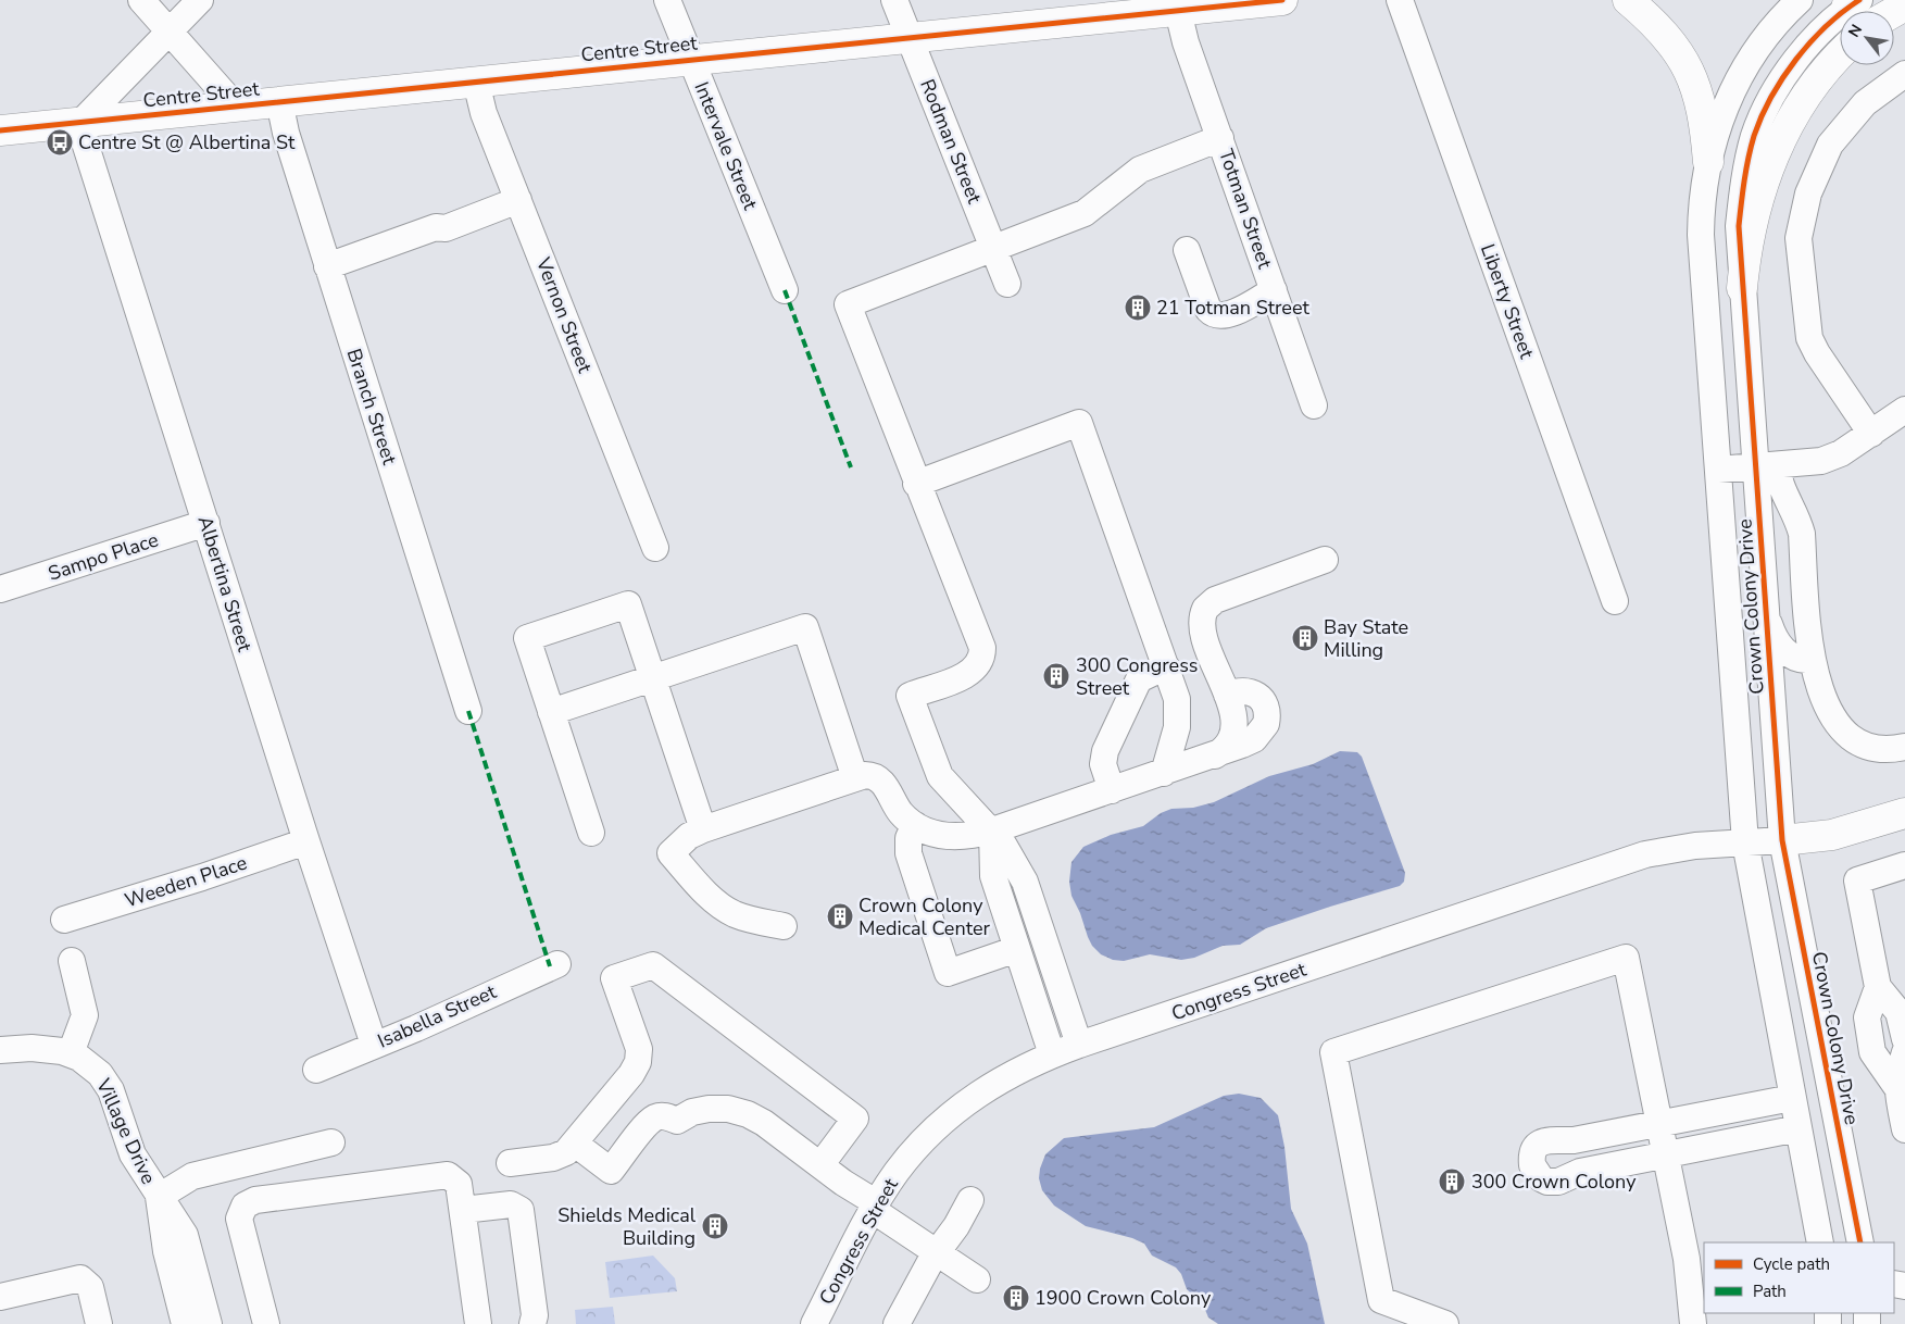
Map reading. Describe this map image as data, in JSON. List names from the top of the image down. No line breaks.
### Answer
{"streets":{"main road":["Centre Street"],"street":["Rodman Street","Intervale Street","Totman Street","Liberty Street","Vernon Street","Branch Street","Sampo Place","Albertina Street","Crown Colony Drive","Weeden Place","Congress Street","Isabella Street","Village Drive"]},"crossings":[["Centre Street","Rodman Street"],["Centre Street","Intervale Street"],["Centre Street","Totman Street"],["Centre Street","Vernon Street"],["Centre Street","Branch Street"],["Centre Street","Albertina Street"],["Sampo Place","Albertina Street"],["Albertina Street","Weeden Place"],["Albertina Street","Isabella Street"],["Crown Colony Drive","Congress Street"]],"places":{"bus stop":["Centre St @ Albertina St"],"building":["21 Totman Street","Bay State Milling","300 Congress Street","Crown Colony Medical Center","300 Crown Colony","Shields Medical Building","1900 Crown Colony"]},"legend":["Cycle path","Path"],"north":"top left"}
